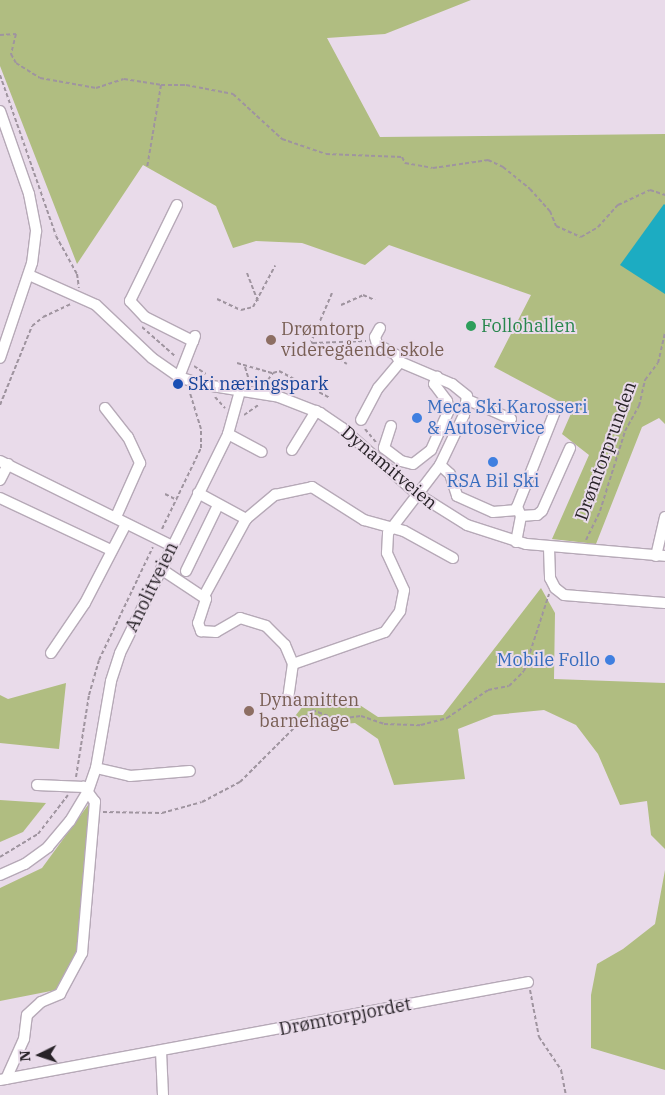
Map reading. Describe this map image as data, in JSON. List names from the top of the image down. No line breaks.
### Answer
{"streets":{"street":["Dynamitveien","Anolitveien","Drømtorpjordet"],"path":["Drømtorprunden"]},"crossings":[["Drømtorprunden","Dynamitveien"],["Dynamitveien","Anolitveien"],["Anolitveien","Drømtorpjordet"]],"places":["Follohallen","Drømtorp videregående skole","Ski næringspark","Meca Ski Karosseri & Autoservice","RSA Bil Ski","Mobile Follo","Dynamitten barnehage"],"north":"left"}
